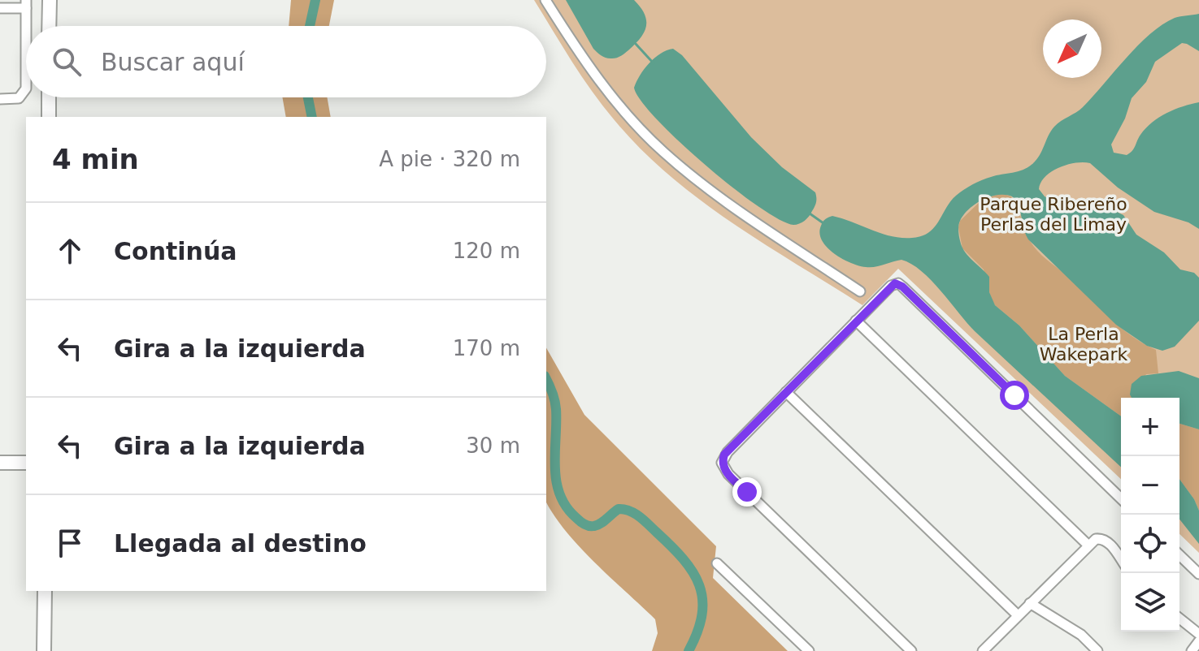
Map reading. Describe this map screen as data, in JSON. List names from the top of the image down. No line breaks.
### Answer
{"parks":["Parque Ribereño Perlas del Limay","La Perla Wakepark"],"north":"bottom left","page":{"search":"Buscar aquí","heading":["4 min","A pie · 320 m"],"list":[["Continúa","120 m"],["Gira a la izquierda","170 m"],["Gira a la izquierda","30 m"],"Llegada al destino"],"map_buttons":["+","−"]}}
